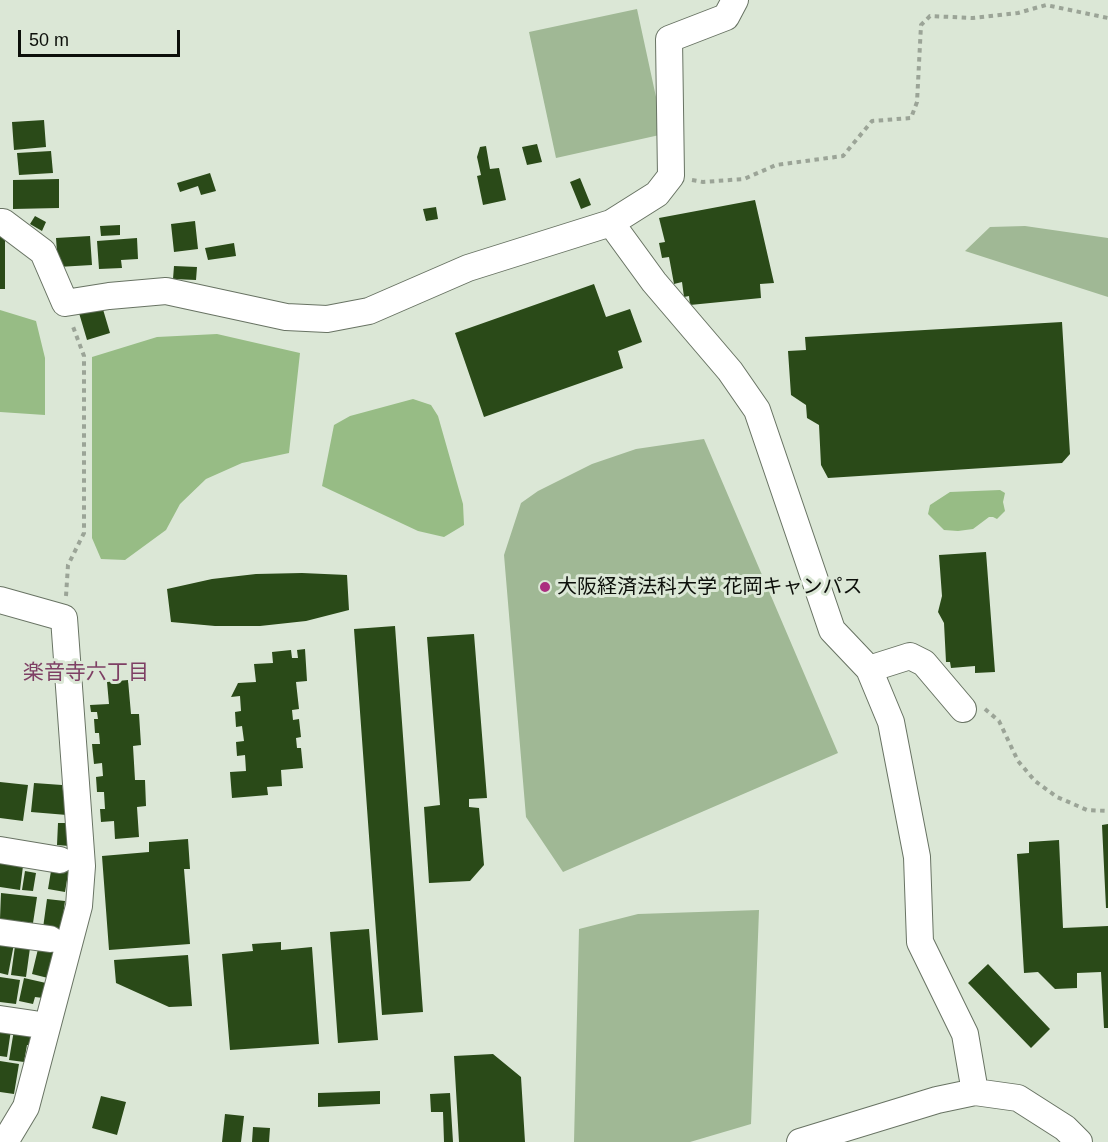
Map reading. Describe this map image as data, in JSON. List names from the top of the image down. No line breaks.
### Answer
{"districts":["楽音寺六丁目"],"places":["大阪経済法科大学 花岡キャンパス"],"scale_bar":"50 m"}
